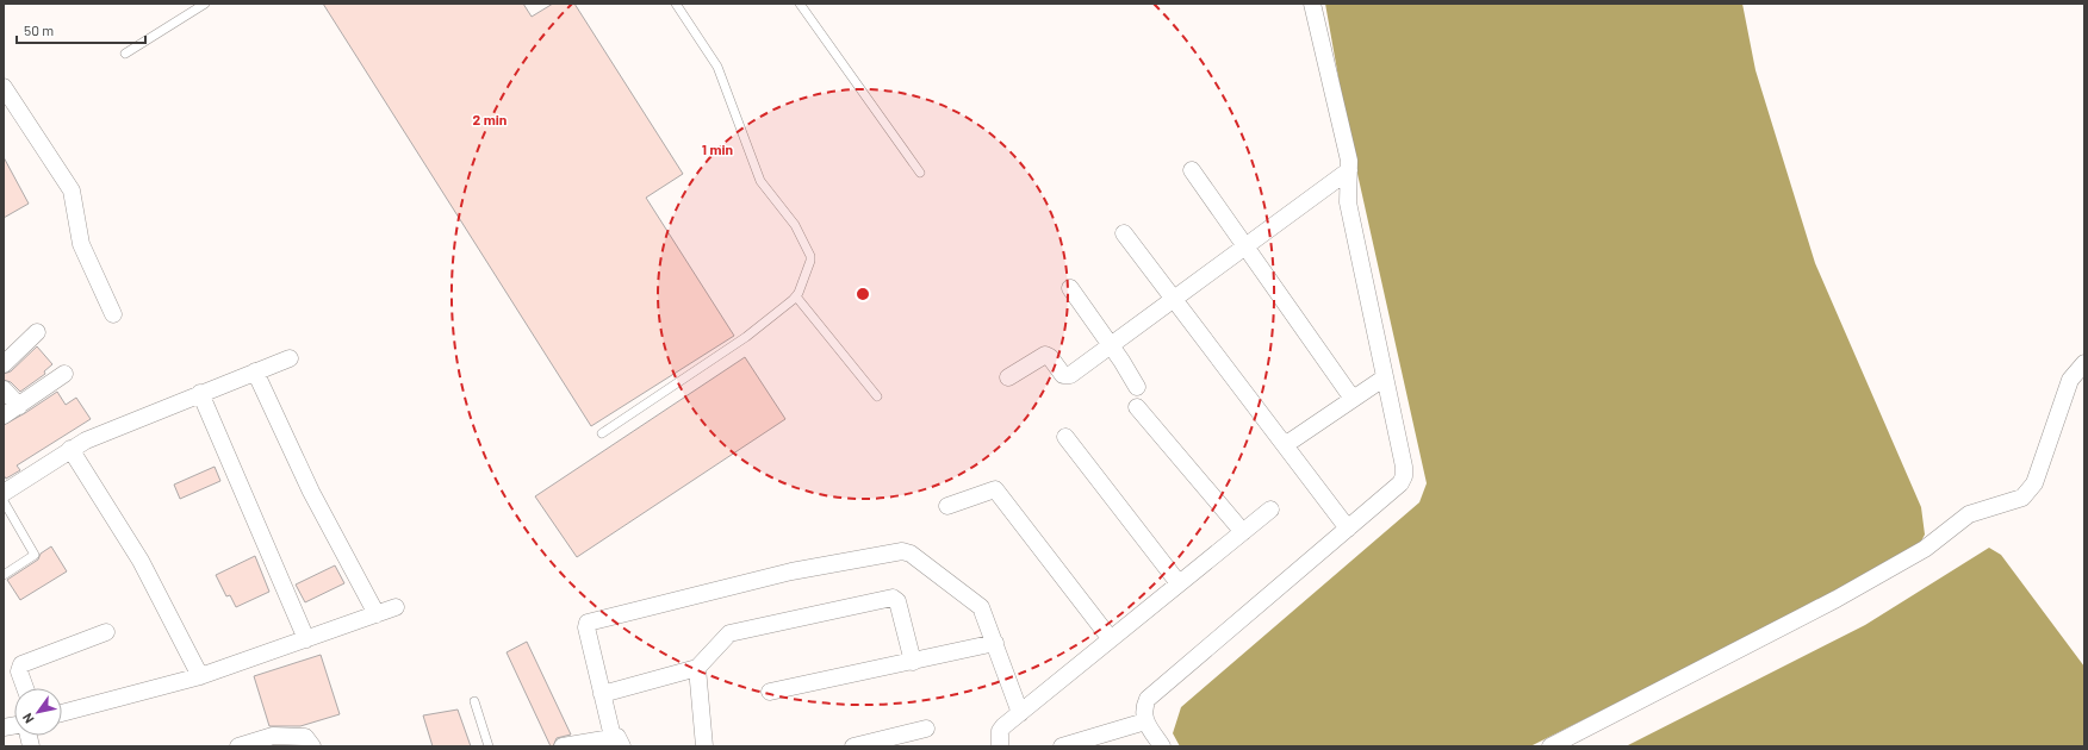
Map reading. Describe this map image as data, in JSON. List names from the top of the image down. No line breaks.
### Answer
{"scale_bar":"50 m","north":"bottom left","rings":["2 min","1 min"]}
